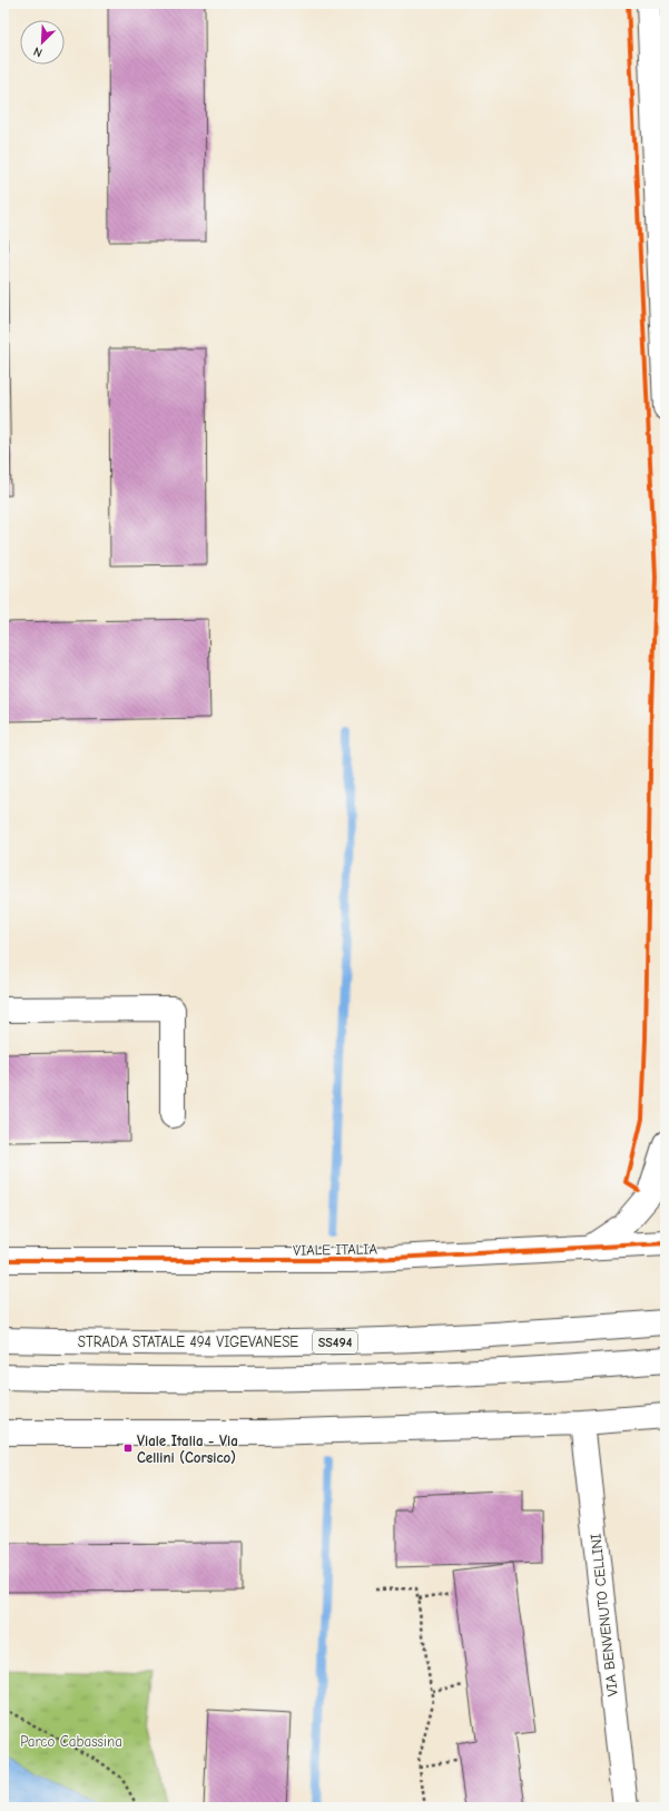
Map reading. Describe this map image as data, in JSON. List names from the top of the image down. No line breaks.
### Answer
{"streets":{"street":["VIALE ITALIA","STRADA STATALE 494 VIGEVANESE","SS494","VIA BENVENUTO CELLINI"]},"parks":["Parco Cabassina"],"places":{"transit":["Viale Italia - Via Cellini (Corsico)"]},"north":"bottom left"}
